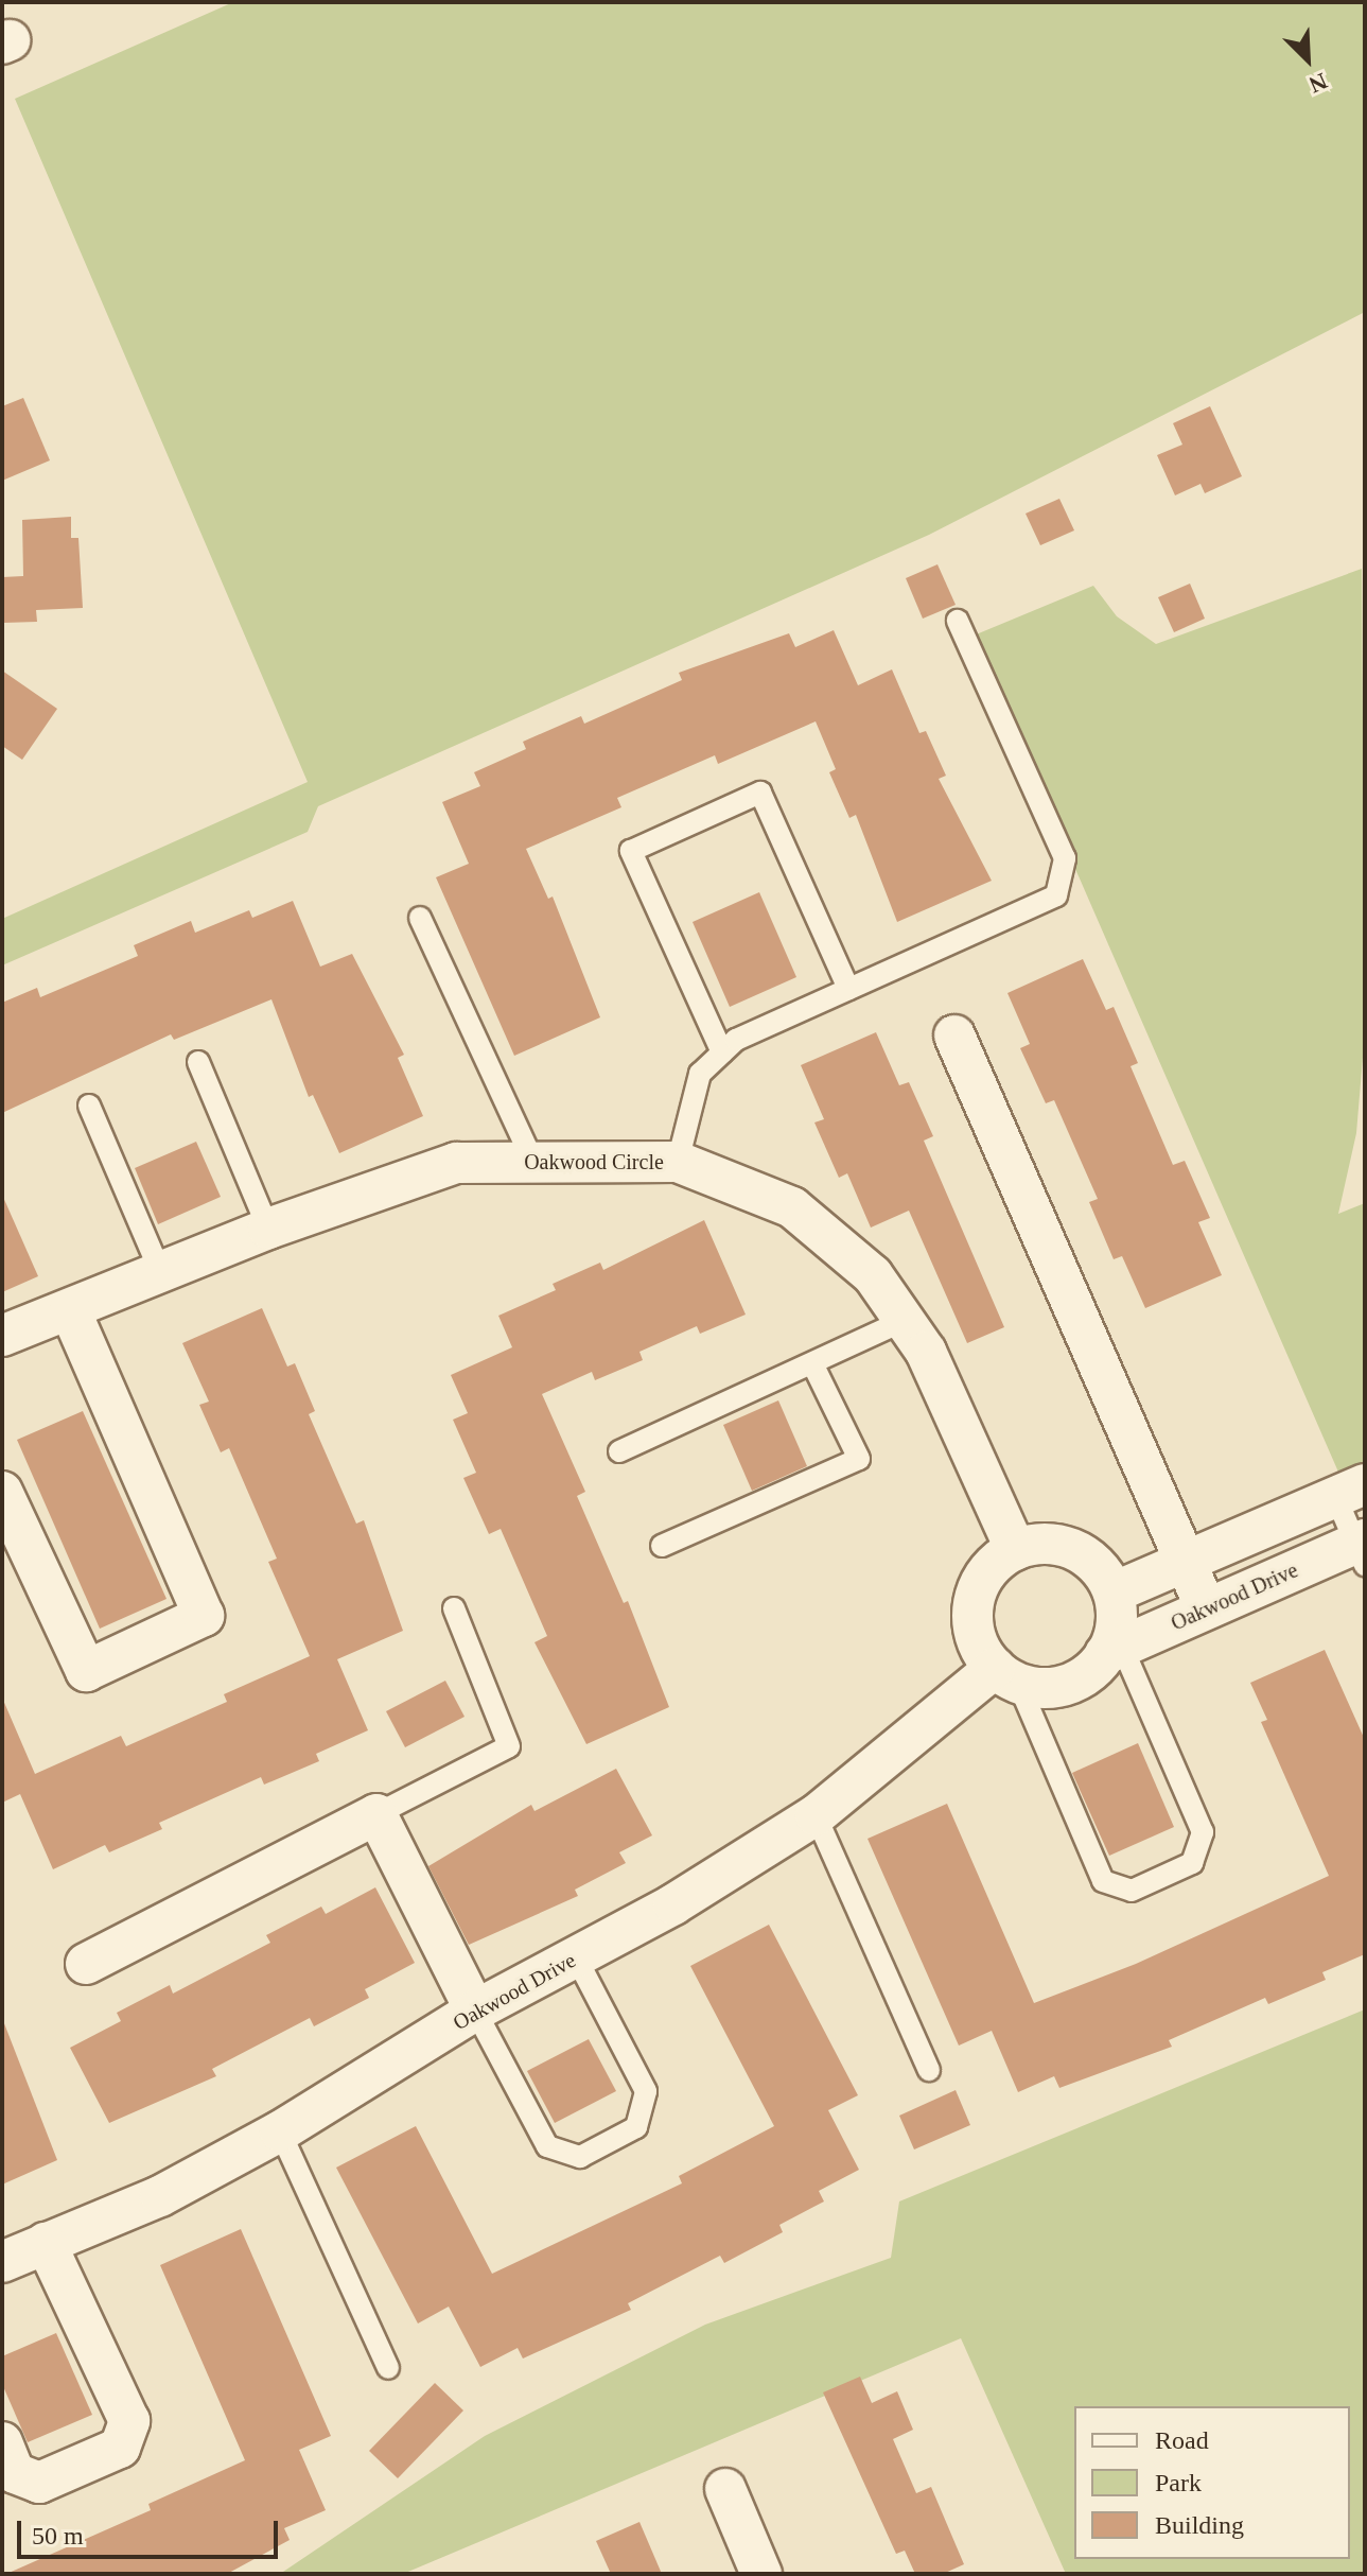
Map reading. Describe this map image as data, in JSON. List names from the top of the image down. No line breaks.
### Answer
{"streets":{"street":["Oakwood Circle","Oakwood Drive"]},"crossings":[["Oakwood Circle","Oakwood Drive"]],"legend":["Road","Park","Building"],"scale_bar":"50 m","north":"bottom right"}
